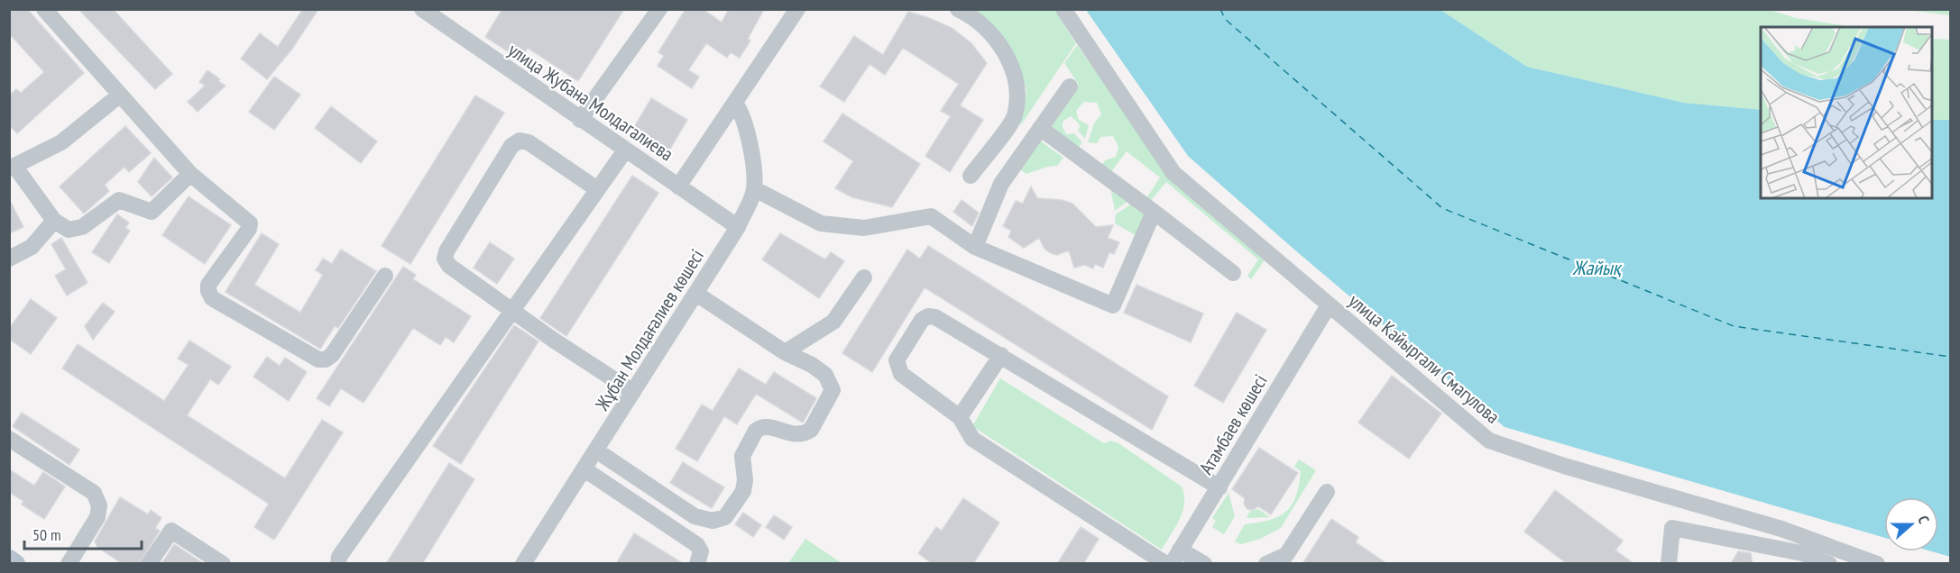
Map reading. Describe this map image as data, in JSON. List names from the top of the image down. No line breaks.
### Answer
{"streets":{"street":["улица Жубана Молдагалиева","Жұбан Молдағалиев көшесі","улица Кайыргали Смагулова","Атамбаев көшесі"]},"crossings":[["улица Жубана Молдагалиева","Жұбан Молдағалиев көшесі"],["улица Кайыргали Смагулова","Атамбаев көшесі"]],"water":["Жайық"],"scale_bar":"50 m","north":"right"}
